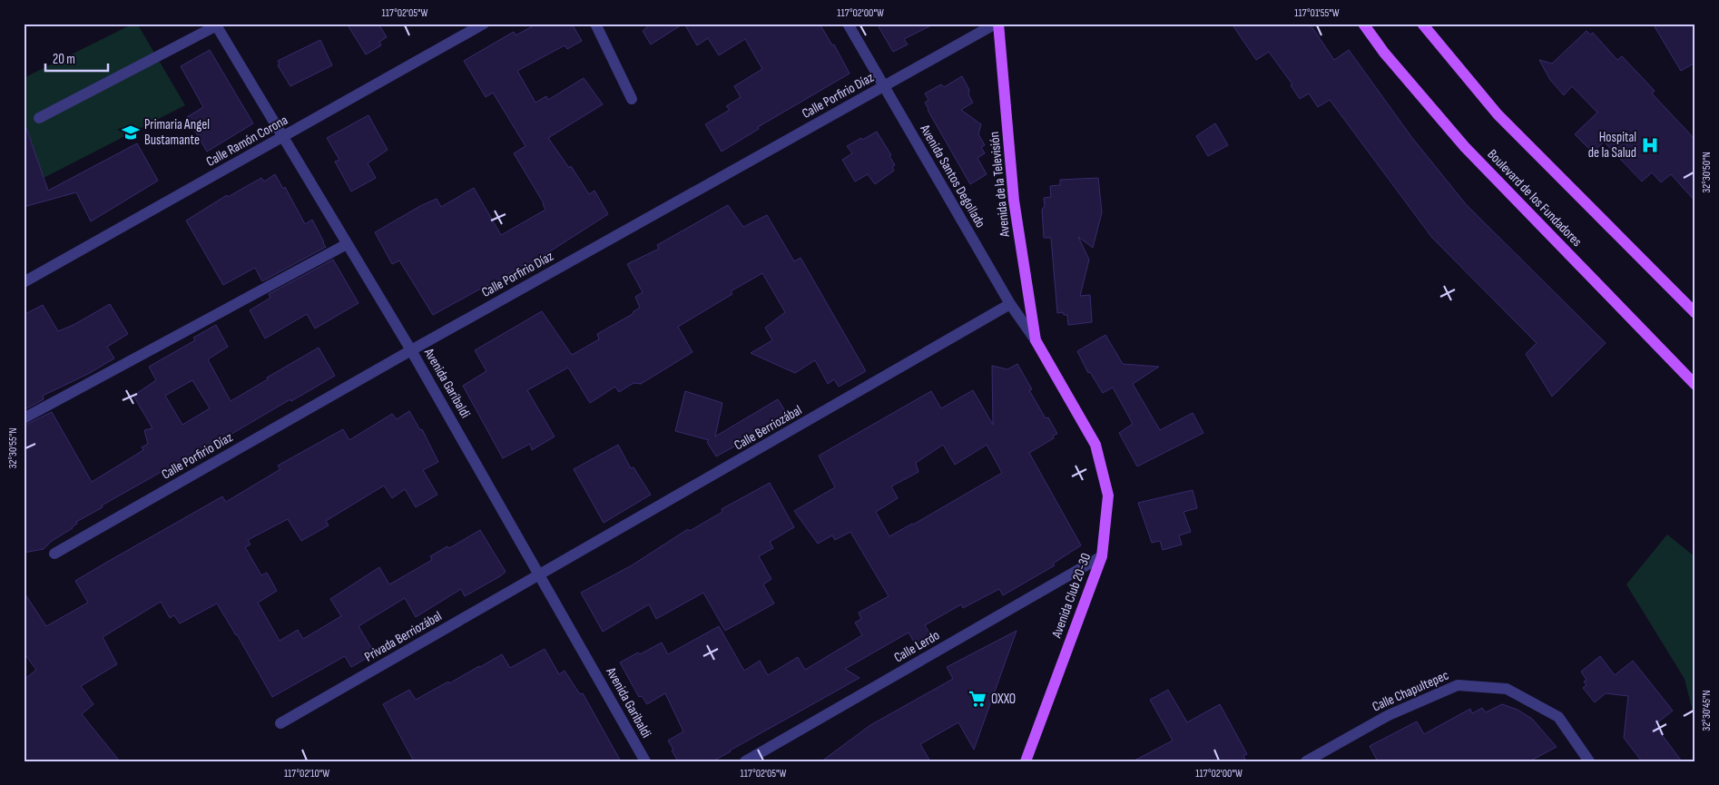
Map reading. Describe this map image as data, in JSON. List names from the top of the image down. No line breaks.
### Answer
{"streets":{"main road":["Avenida de la Televisión","Boulevard de los Fundadores","Avenida Club 20-30"],"street":["Calle Porfirio Díaz","Calle Ramón Corona","Avenida Santos Degollado","Avenida Garibaldi","Calle Berriozábal","Privada Berriozábal","Calle Lerdo","Calle Chapultepec"]},"crossings":[["Calle Porfirio Díaz","Avenida Santos Degollado"],["Calle Porfirio Díaz","Avenida de la Televisión"],["Calle Porfirio Díaz","Avenida Garibaldi"],["Calle Ramón Corona","Avenida Garibaldi"],["Avenida Santos Degollado","Avenida de la Televisión"],["Avenida Santos Degollado","Calle Berriozábal"],["Avenida Santos Degollado","Avenida Club 20-30"],["Avenida de la Televisión","Avenida Club 20-30"],["Avenida Garibaldi","Calle Berriozábal"],["Avenida Garibaldi","Privada Berriozábal"],["Calle Berriozábal","Privada Berriozábal"],["Avenida Club 20-30","Calle Lerdo"]],"places":{"school or university":["Primaria Angel Bustamante"],"hospital":["Hospital de la Salud"],"supermarket":["OXXO"]},"scale_bar":"20 m","coordinates":["117°02'05\"W","117°02'00\"W","117°01'55\"W","32°30'50\"N","32°30'55\"N","32°30'45\"N","117°02'10\"W"]}
